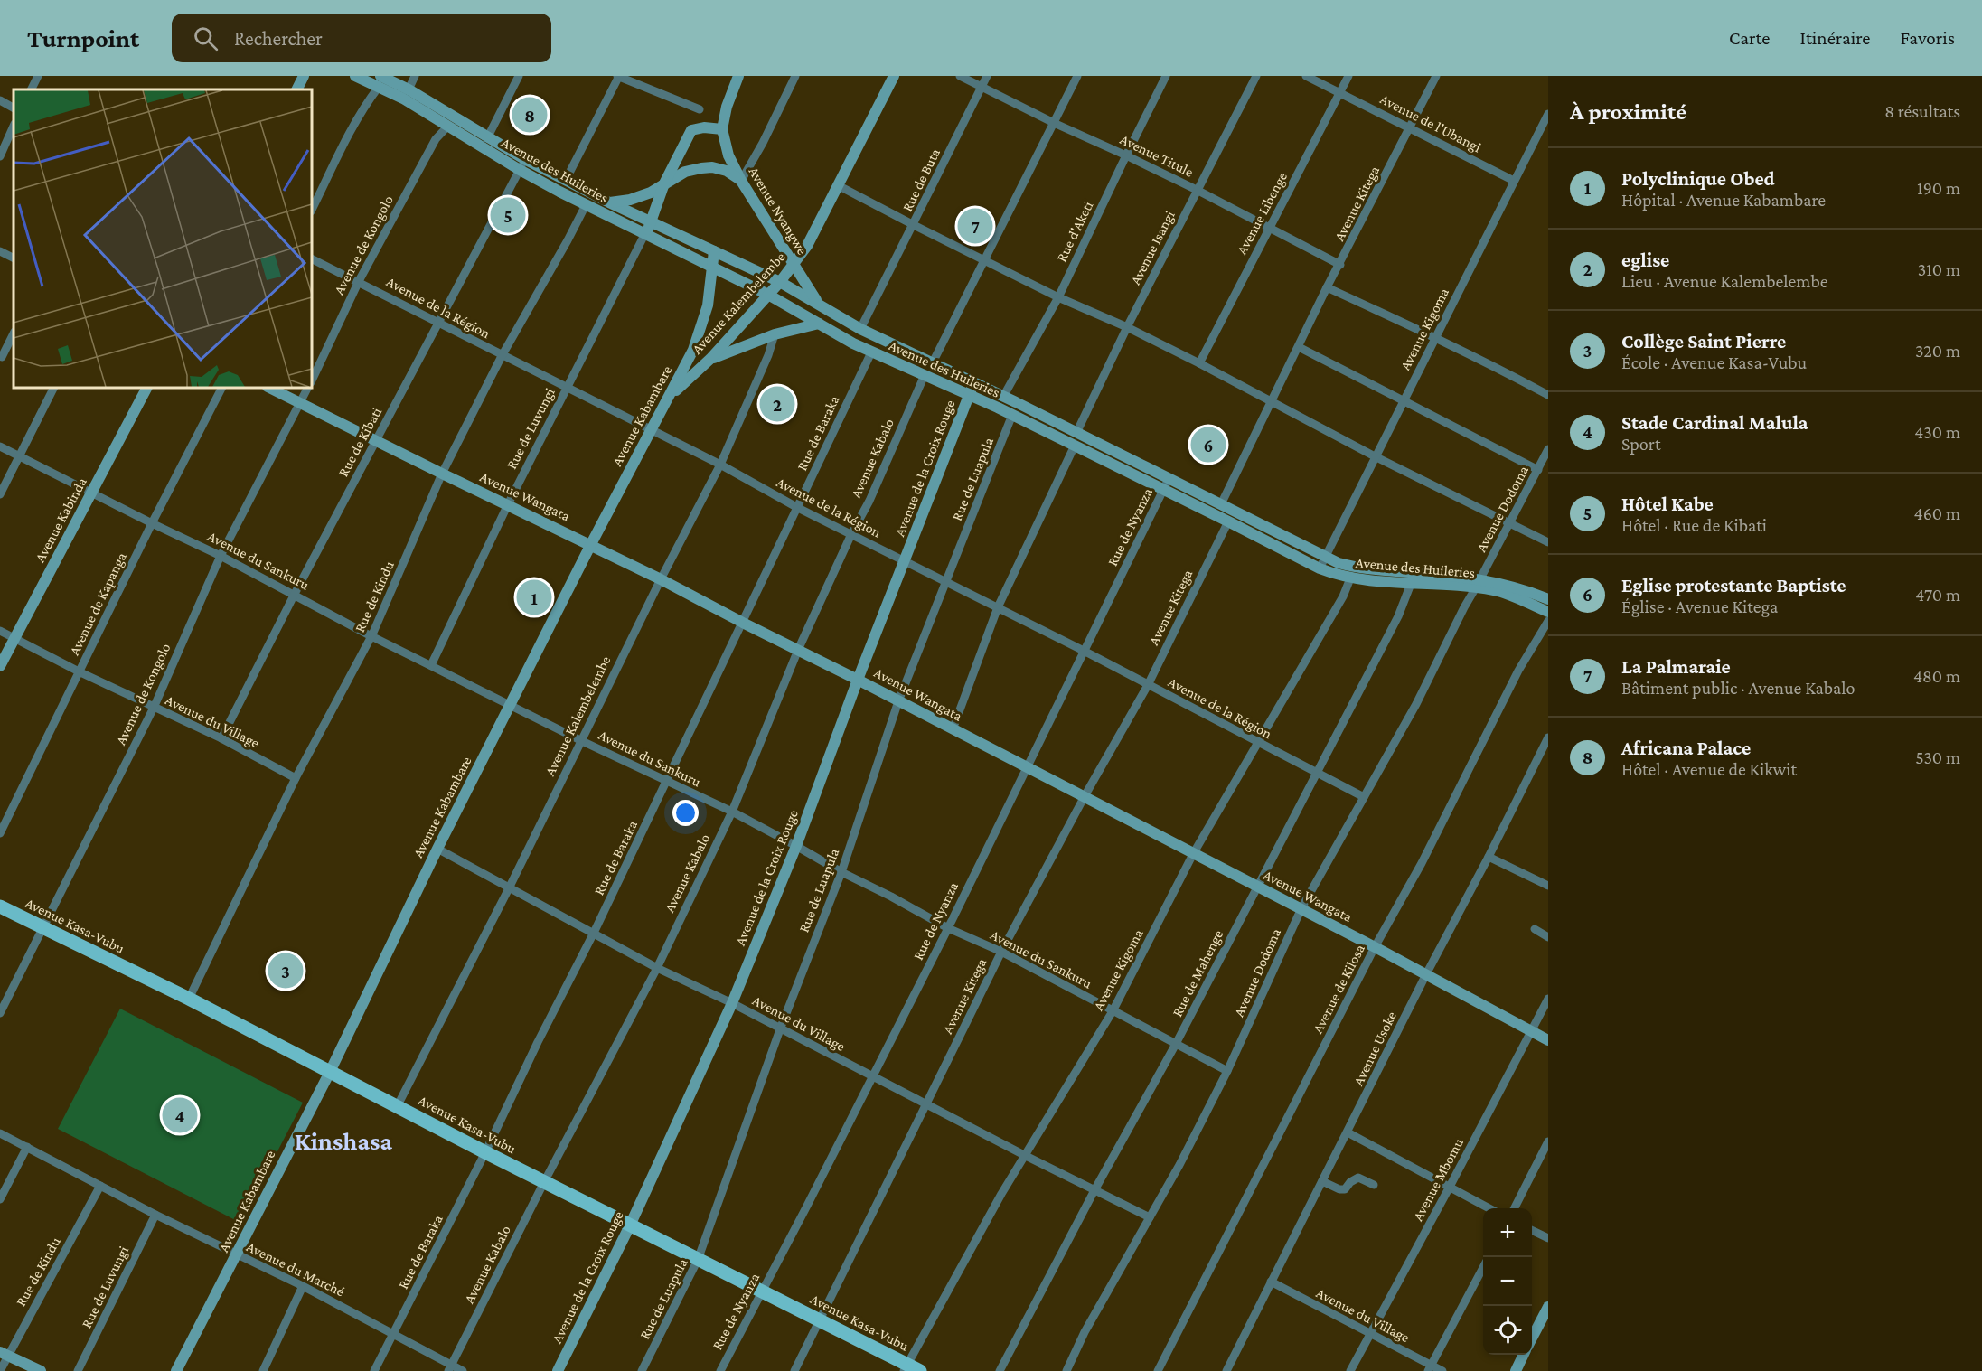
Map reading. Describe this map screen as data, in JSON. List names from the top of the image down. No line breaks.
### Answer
{"streets":{"main road":["Avenue des Huileries","Avenue Nyangwe","Avenue Kalembelembe","Avenue Kabambare","Avenue de la Croix Rouge","Avenue Wangata","Avenue Kabinda","Avenue Kasa-Vubu"],"street":["Avenue de l'Ubangi","Avenue Titule","Rue de Buta","Avenue Kitega","Avenue Libenge","Rue d'Aketi","Avenue de Kongolo","Avenue Isangi","Avenue de la Région","Avenue Kigoma","Rue de Luvungi","Rue de Baraka","Rue de Kibati","Avenue Kabalo","Rue de Luapula","Avenue Dodoma","Rue de Nyanza","Avenue du Sankuru","Rue de Kindu","Avenue de Kapanga","Avenue du Village","Rue de Mahenge","Avenue de Kilosa","Avenue Usoke","Avenue Mbomu","Avenue du Marché"]},"crossings":[["Avenue de l'Ubangi","Avenue Kitega"],["Avenue de l'Ubangi","Avenue Libenge"],["Avenue de l'Ubangi","Avenue Kigoma"],["Avenue Titule","Rue de Buta"],["Avenue Titule","Avenue Kitega"],["Avenue Titule","Avenue Libenge"],["Avenue Titule","Rue d'Aketi"],["Avenue Titule","Avenue Isangi"],["Avenue des Huileries","Rue de Buta"],["Avenue des Huileries","Avenue Kitega"],["Avenue des Huileries","Avenue Nyangwe"],["Avenue des Huileries","Rue d'Aketi"],["Avenue des Huileries","Avenue de Kongolo"],["Avenue des Huileries","Avenue Isangi"],["Avenue des Huileries","Avenue Kalembelembe"],["Avenue des Huileries","Avenue Kigoma"],["Avenue des Huileries","Avenue Kabambare"],["Avenue des Huileries","Rue de Luvungi"],["Avenue des Huileries","Rue de Baraka"],["Avenue des Huileries","Rue de Kibati"],["Avenue des Huileries","Avenue Kabalo"],["Avenue des Huileries","Avenue de la Croix Rouge"],["Avenue des Huileries","Rue de Luapula"],["Avenue des Huileries","Avenue Dodoma"],["Avenue des Huileries","Rue de Nyanza"],["Avenue des Huileries","Rue de Kindu"],["Avenue des Huileries","Rue de Mahenge"],["Avenue Kitega","Avenue de la Région"],["Avenue Kitega","Avenue Wangata"],["Avenue Kitega","Avenue du Sankuru"],["Avenue Kitega","Avenue du Village"],["Avenue Kitega","Avenue Kasa-Vubu"],["Avenue Nyangwe","Avenue Kalembelembe"],["Avenue de Kongolo","Avenue de la Région"],["Avenue de Kongolo","Avenue Wangata"],["Avenue de Kongolo","Avenue du Sankuru"],["Avenue de Kongolo","Avenue du Village"],["Avenue de Kongolo","Avenue Kasa-Vubu"],["Avenue Kalembelembe","Avenue de la Région"],["Avenue Kalembelembe","Avenue Kabambare"],["Avenue Kalembelembe","Avenue Wangata"],["Avenue Kalembelembe","Avenue du Sankuru"],["Avenue Kalembelembe","Avenue du Village"],["Avenue Kalembelembe","Avenue Kasa-Vubu"],["Avenue de la Région","Avenue Kigoma"],["Avenue de la Région","Avenue Kabambare"],["Avenue de la Région","Rue de Luvungi"],["Avenue de la Région","Rue de Baraka"],["Avenue de la Région","Rue de Kibati"],["Avenue de la Région","Avenue Kabalo"],["Avenue de la Région","Avenue de la Croix Rouge"],["Avenue de la Région","Rue de Luapula"],["Avenue de la Région","Avenue Dodoma"],["Avenue de la Région","Rue de Nyanza"],["Avenue de la Région","Rue de Kindu"],["Avenue de la Région","Rue de Mahenge"],["Avenue Kigoma","Avenue Wangata"],["Avenue Kigoma","Avenue du Sankuru"],["Avenue Kigoma","Avenue du Village"],["Avenue Kigoma","Avenue Kasa-Vubu"],["Avenue Kabambare","Avenue Wangata"],["Avenue Kabambare","Avenue du Sankuru"],["Avenue Kabambare","Avenue du Village"],["Avenue Kabambare","Avenue Kasa-Vubu"],["Avenue Kabambare","Avenue du Marché"],["Rue de Luvungi","Avenue Wangata"],["Rue de Luvungi","Avenue du Sankuru"],["Rue de Luvungi","Avenue du Marché"],["Rue de Baraka","Avenue Wangata"],["Rue de Baraka","Avenue du Sankuru"],["Rue de Baraka","Avenue du Village"],["Rue de Baraka","Avenue Kasa-Vubu"],["Rue de Baraka","Avenue du Marché"],["Rue de Kibati","Avenue Wangata"],["Rue de Kibati","Avenue du Sankuru"],["Rue de Kibati","Avenue du Village"],["Avenue Kabalo","Avenue Wangata"],["Avenue Kabalo","Avenue du Sankuru"],["Avenue Kabalo","Avenue du Village"],["Avenue Kabalo","Avenue Kasa-Vubu"],["Avenue Kabalo","Avenue du Marché"],["Avenue de la Croix Rouge","Avenue Wangata"],["Avenue de la Croix Rouge","Avenue du Sankuru"],["Avenue de la Croix Rouge","Avenue du Village"],["Avenue de la Croix Rouge","Avenue Kasa-Vubu"],["Rue de Luapula","Avenue Wangata"],["Rue de Luapula","Avenue du Sankuru"],["Rue de Luapula","Avenue du Village"],["Rue de Luapula","Avenue Kasa-Vubu"],["Avenue Wangata","Avenue Dodoma"],["Avenue Wangata","Rue de Nyanza"],["Avenue Wangata","Rue de Kindu"],["Avenue Wangata","Rue de Mahenge"],["Avenue Wangata","Avenue de Kilosa"],["Avenue Wangata","Avenue Usoke"],["Avenue Wangata","Avenue Mbomu"],["Avenue Dodoma","Avenue du Sankuru"],["Avenue Dodoma","Avenue du Village"],["Avenue Kabinda","Avenue du Sankuru"],["Avenue Kabinda","Avenue du Village"],["Rue de Nyanza","Avenue du Sankuru"],["Rue de Nyanza","Avenue du Village"],["Rue de Nyanza","Avenue Kasa-Vubu"],["Avenue du Sankuru","Rue de Kindu"],["Avenue du Sankuru","Avenue de Kapanga"],["Avenue du Sankuru","Rue de Mahenge"],["Rue de Kindu","Avenue du Village"],["Rue de Kindu","Avenue Kasa-Vubu"],["Rue de Kindu","Avenue du Marché"],["Avenue de Kapanga","Avenue du Village"],["Avenue du Village","Rue de Mahenge"],["Avenue du Village","Avenue Usoke"],["Avenue du Village","Avenue Mbomu"]],"districts":["Kinshasa"],"page":{"header":"Turnpoint","search":"Rechercher","nav":["Carte","Itinéraire","Favoris"],"heading":["À proximité","8 résultats"],"pins":["8","5","7","2","6","1","3","4"],"list":[{"mark":"1","name":"Polyclinique Obed","note":"Hôpital · Avenue Kabambare","value":"190 m"},{"mark":"2","name":"eglise","note":"Lieu · Avenue Kalembelembe","value":"310 m"},{"mark":"3","name":"Collège Saint Pierre","note":"École · Avenue Kasa-Vubu","value":"320 m"},{"mark":"4","name":"Stade Cardinal Malula","note":"Sport","value":"430 m"},{"mark":"5","name":"Hôtel Kabe","note":"Hôtel · Rue de Kibati","value":"460 m"},{"mark":"6","name":"Eglise protestante Baptiste","note":"Église · Avenue Kitega","value":"470 m"},{"mark":"7","name":"La Palmaraie","note":"Bâtiment public · Avenue Kabalo","value":"480 m"},{"mark":"8","name":"Africana Palace","note":"Hôtel · Avenue de Kikwit","value":"530 m"}],"map_buttons":["+","−"]}}
